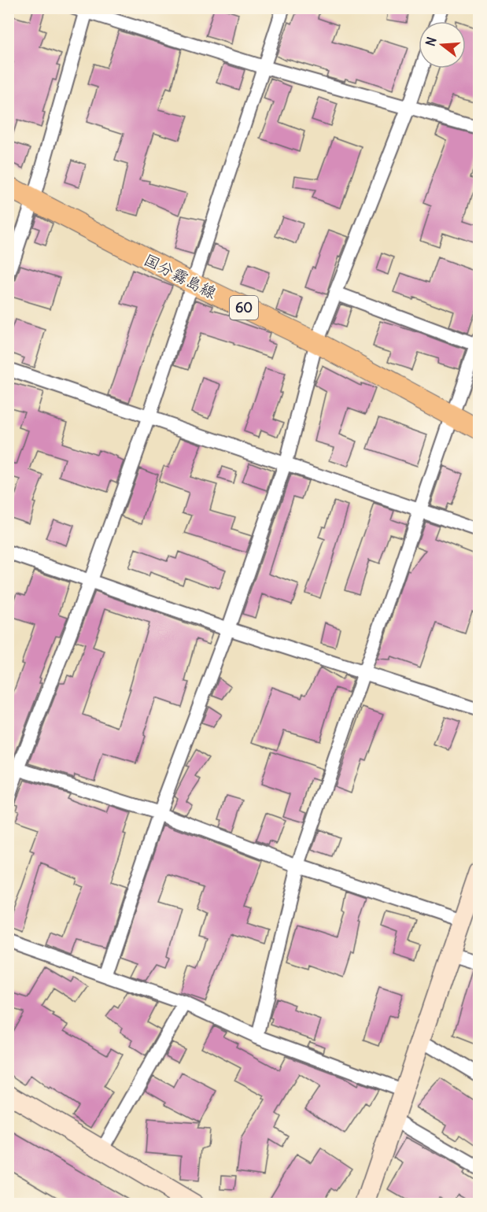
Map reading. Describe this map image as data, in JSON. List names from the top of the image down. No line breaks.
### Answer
{"streets":{"main road":["国分霧島線","60"]},"north":"left"}
